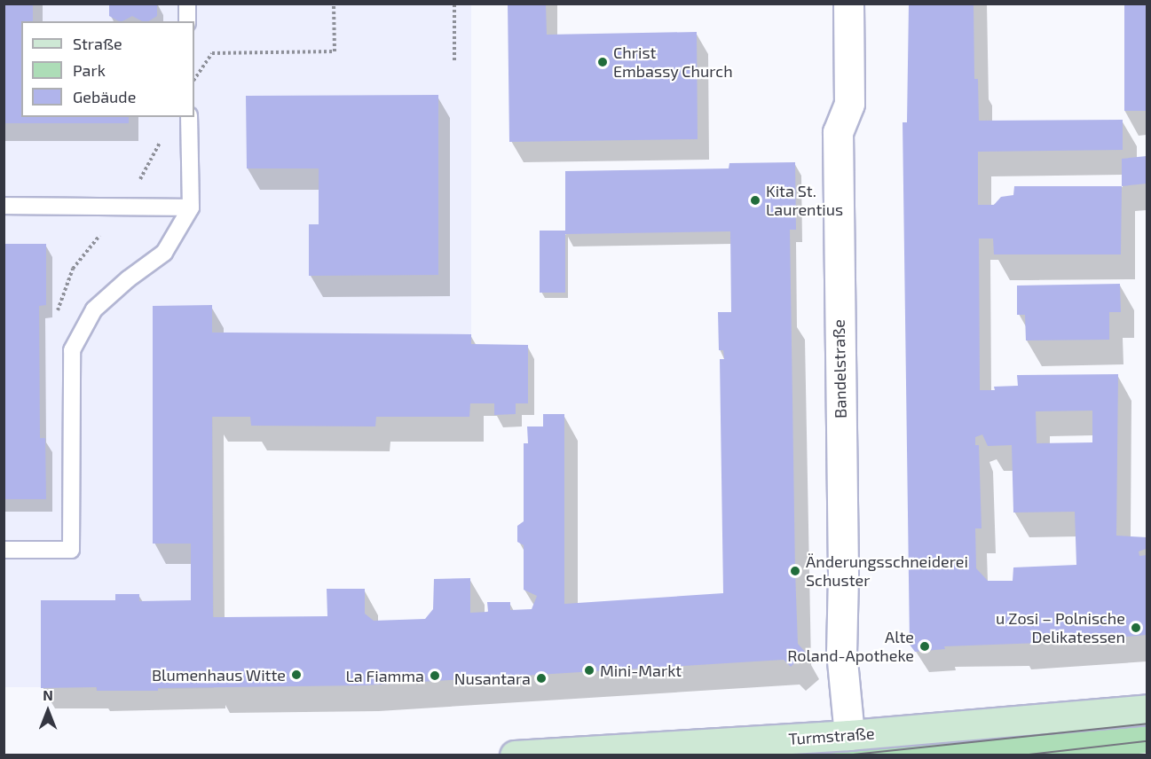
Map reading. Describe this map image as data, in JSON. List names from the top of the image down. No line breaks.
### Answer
{"streets":{"main road":["Turmstraße"],"street":["Bandelstraße"]},"crossings":[["Bandelstraße","Turmstraße"]],"places":["Christ Embassy Church","Kita St. Laurentius","Änderungsschneiderei Schuster","u Zosi – Polnische Delikatessen","Alte Roland-Apotheke","Mini-Markt","Blumenhaus Witte","La Fiamma","Nusantara"],"legend":["Straße","Park","Gebäude"],"north":"top"}
